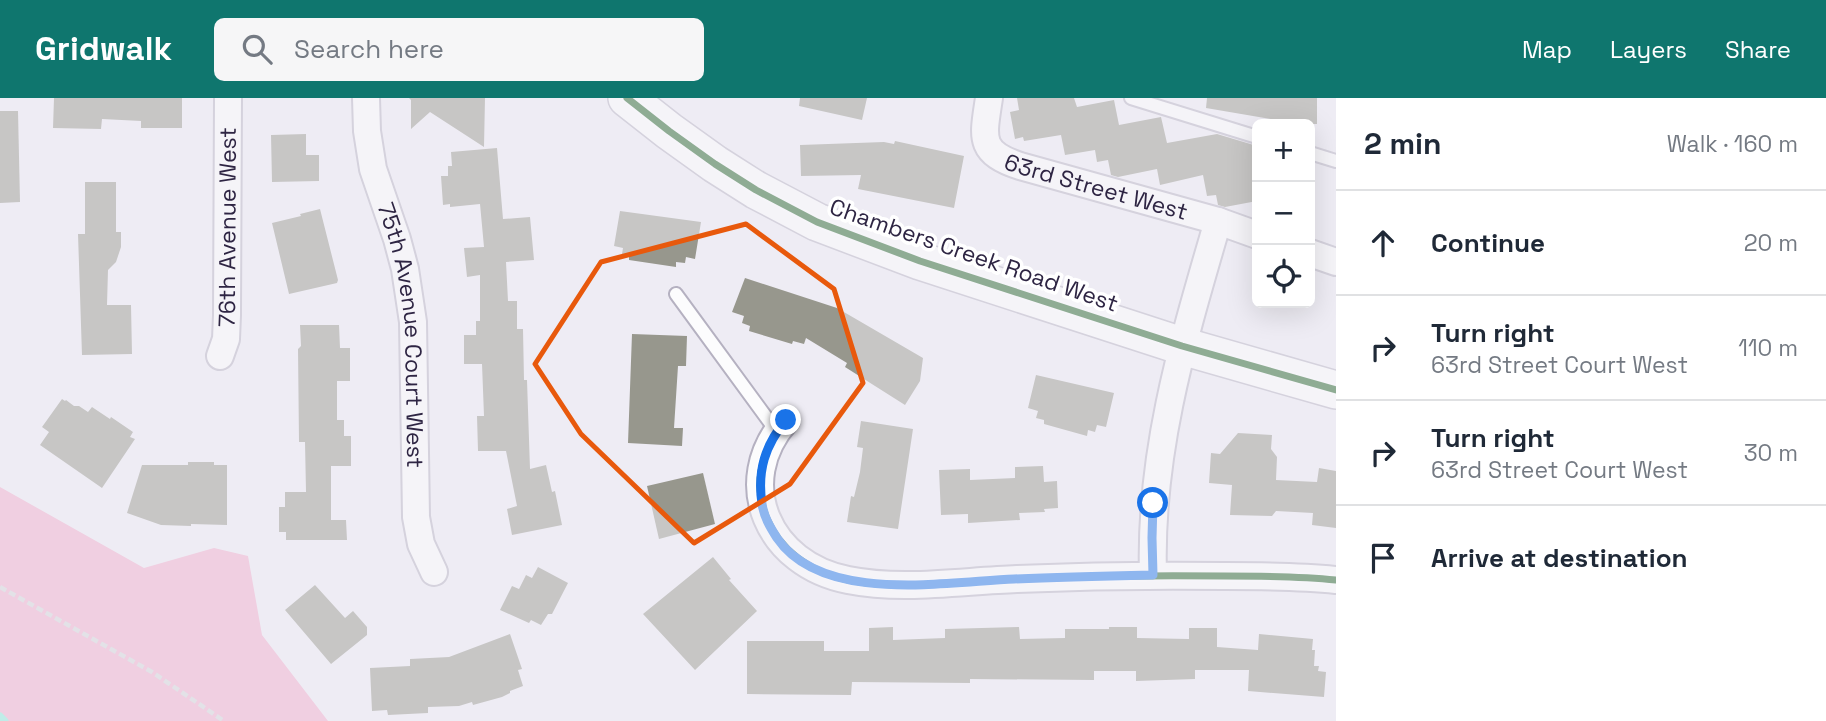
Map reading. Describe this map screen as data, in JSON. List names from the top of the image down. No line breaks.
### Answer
{"streets":{"street":["63rd Street West","76th Avenue West","Chambers Creek Road West","75th Avenue Court West"]},"page":{"header":"Gridwalk","search":"Search here","nav":["Map","Layers","Share"],"heading":["2 min","Walk · 160 m"],"map_buttons":["+","−"],"list":[["Continue","20 m"],["Turn right","63rd Street Court West","110 m"],["Turn right","63rd Street Court West","30 m"],"Arrive at destination"]}}
